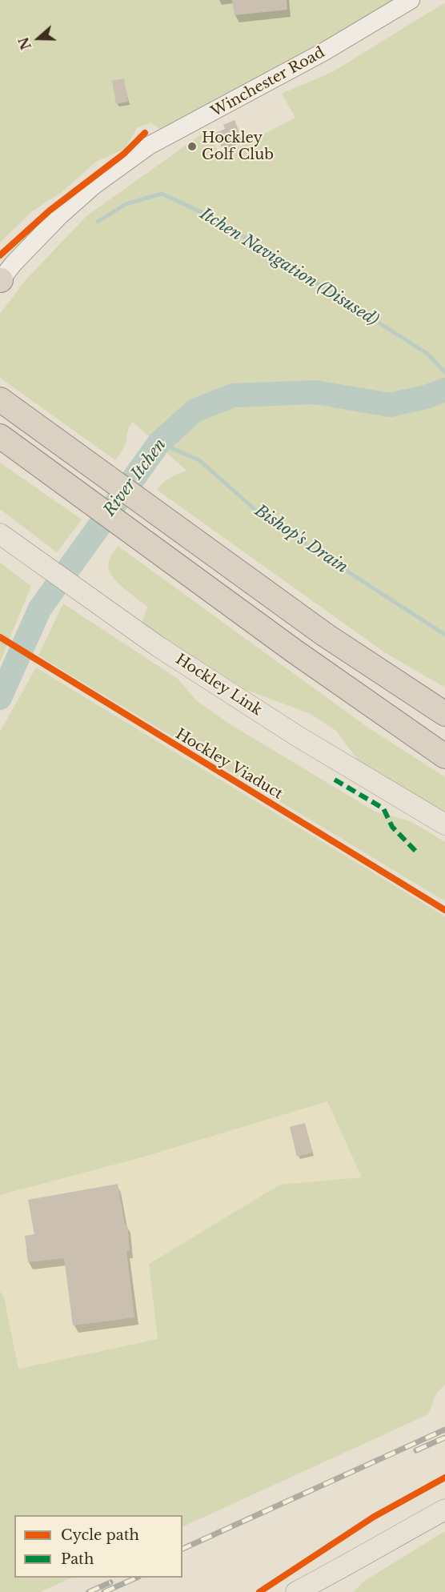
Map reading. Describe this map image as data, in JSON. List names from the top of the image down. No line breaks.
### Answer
{"streets":{"main road":["Winchester Road","Hockley Link"],"cycle path":["Hockley Viaduct"]},"water":["Itchen Navigation (Disused)","River Itchen","Bishop's Drain"],"places":["Hockley Golf Club"],"legend":["Cycle path","Path"],"north":"left"}
